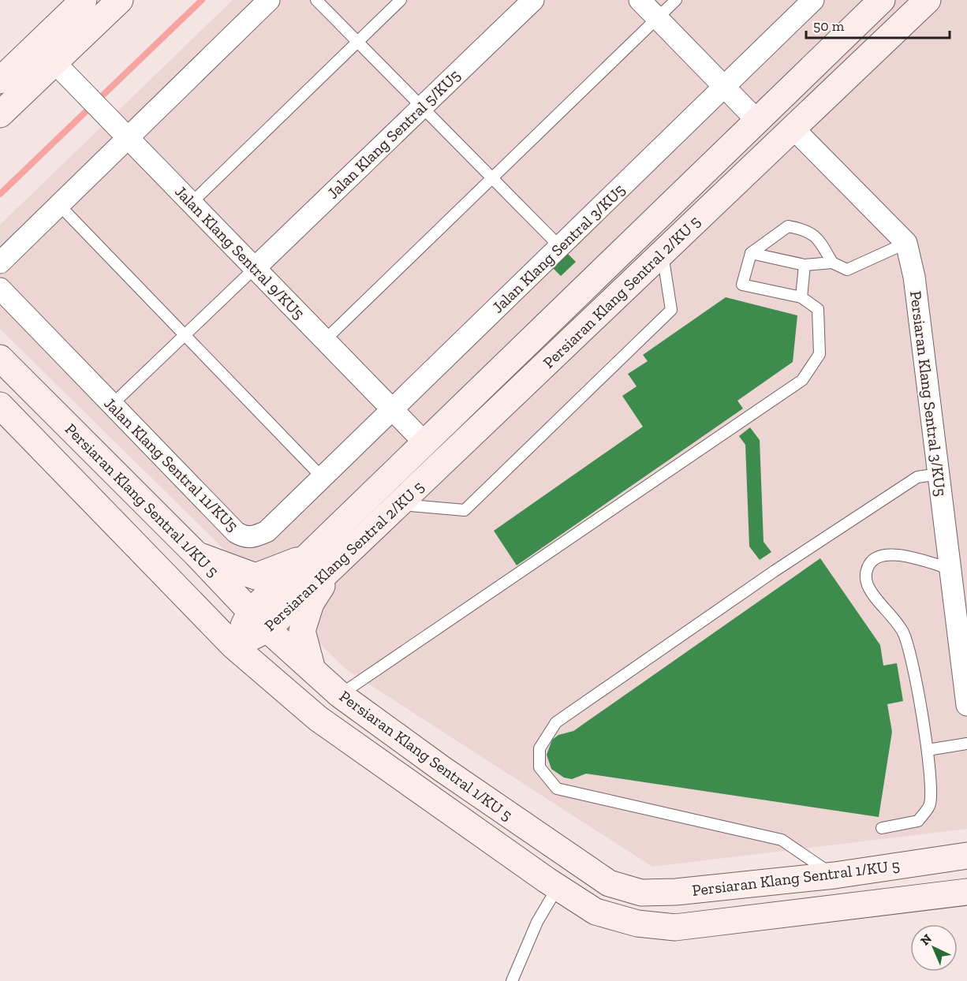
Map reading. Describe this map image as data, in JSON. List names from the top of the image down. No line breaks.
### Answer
{"streets":{"street":["Jalan Klang Sentral 5/KU5","Jalan Klang Sentral 3/KU5","Jalan Klang Sentral 9/KU5","Persiaran Klang Sentral 2/KU 5","Persiaran Klang Sentral 3/KU5","Jalan Klang Sentral 11/KU5","Persiaran Klang Sentral 1/KU 5"]},"crossings":[["Jalan Klang Sentral 5/KU5","Jalan Klang Sentral 9/KU5"],["Jalan Klang Sentral 3/KU5","Jalan Klang Sentral 9/KU5"],["Jalan Klang Sentral 3/KU5","Jalan Klang Sentral 11/KU5"],["Jalan Klang Sentral 9/KU5","Persiaran Klang Sentral 2/KU 5"],["Jalan Klang Sentral 9/KU5","Jalan Klang Sentral 11/KU5"],["Persiaran Klang Sentral 2/KU 5","Persiaran Klang Sentral 1/KU 5"]],"scale_bar":"50 m","north":"top left"}
